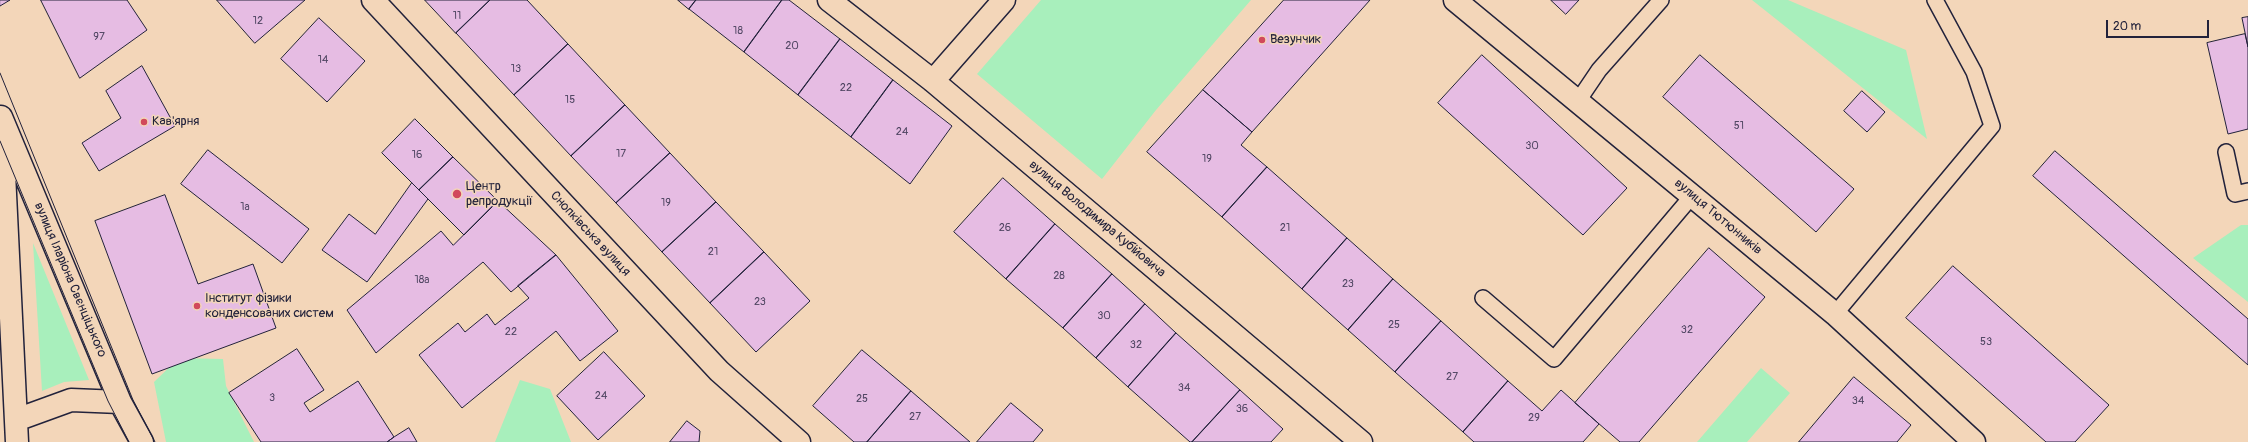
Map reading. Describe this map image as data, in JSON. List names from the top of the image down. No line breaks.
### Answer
{"streets":{"street":["вулиця Тютюнників","вулиця Володимира Кубійовича","Снопківська вулиця","вулиця Іларіона Свєнціцького"]},"places":["Везунчик","Кав'ярня","Центр репродукції","Інститут фізики конденсованих систем"],"house_numbers":["11","12","18","97","20","14","13","22","15","51","24","30","17","16","19","19","1а","26","21","21","28","18а","23","23","30","25","32","22","53","32","27","34","24","3","25","34","36","27","29"],"scale_bar":"20 m"}
